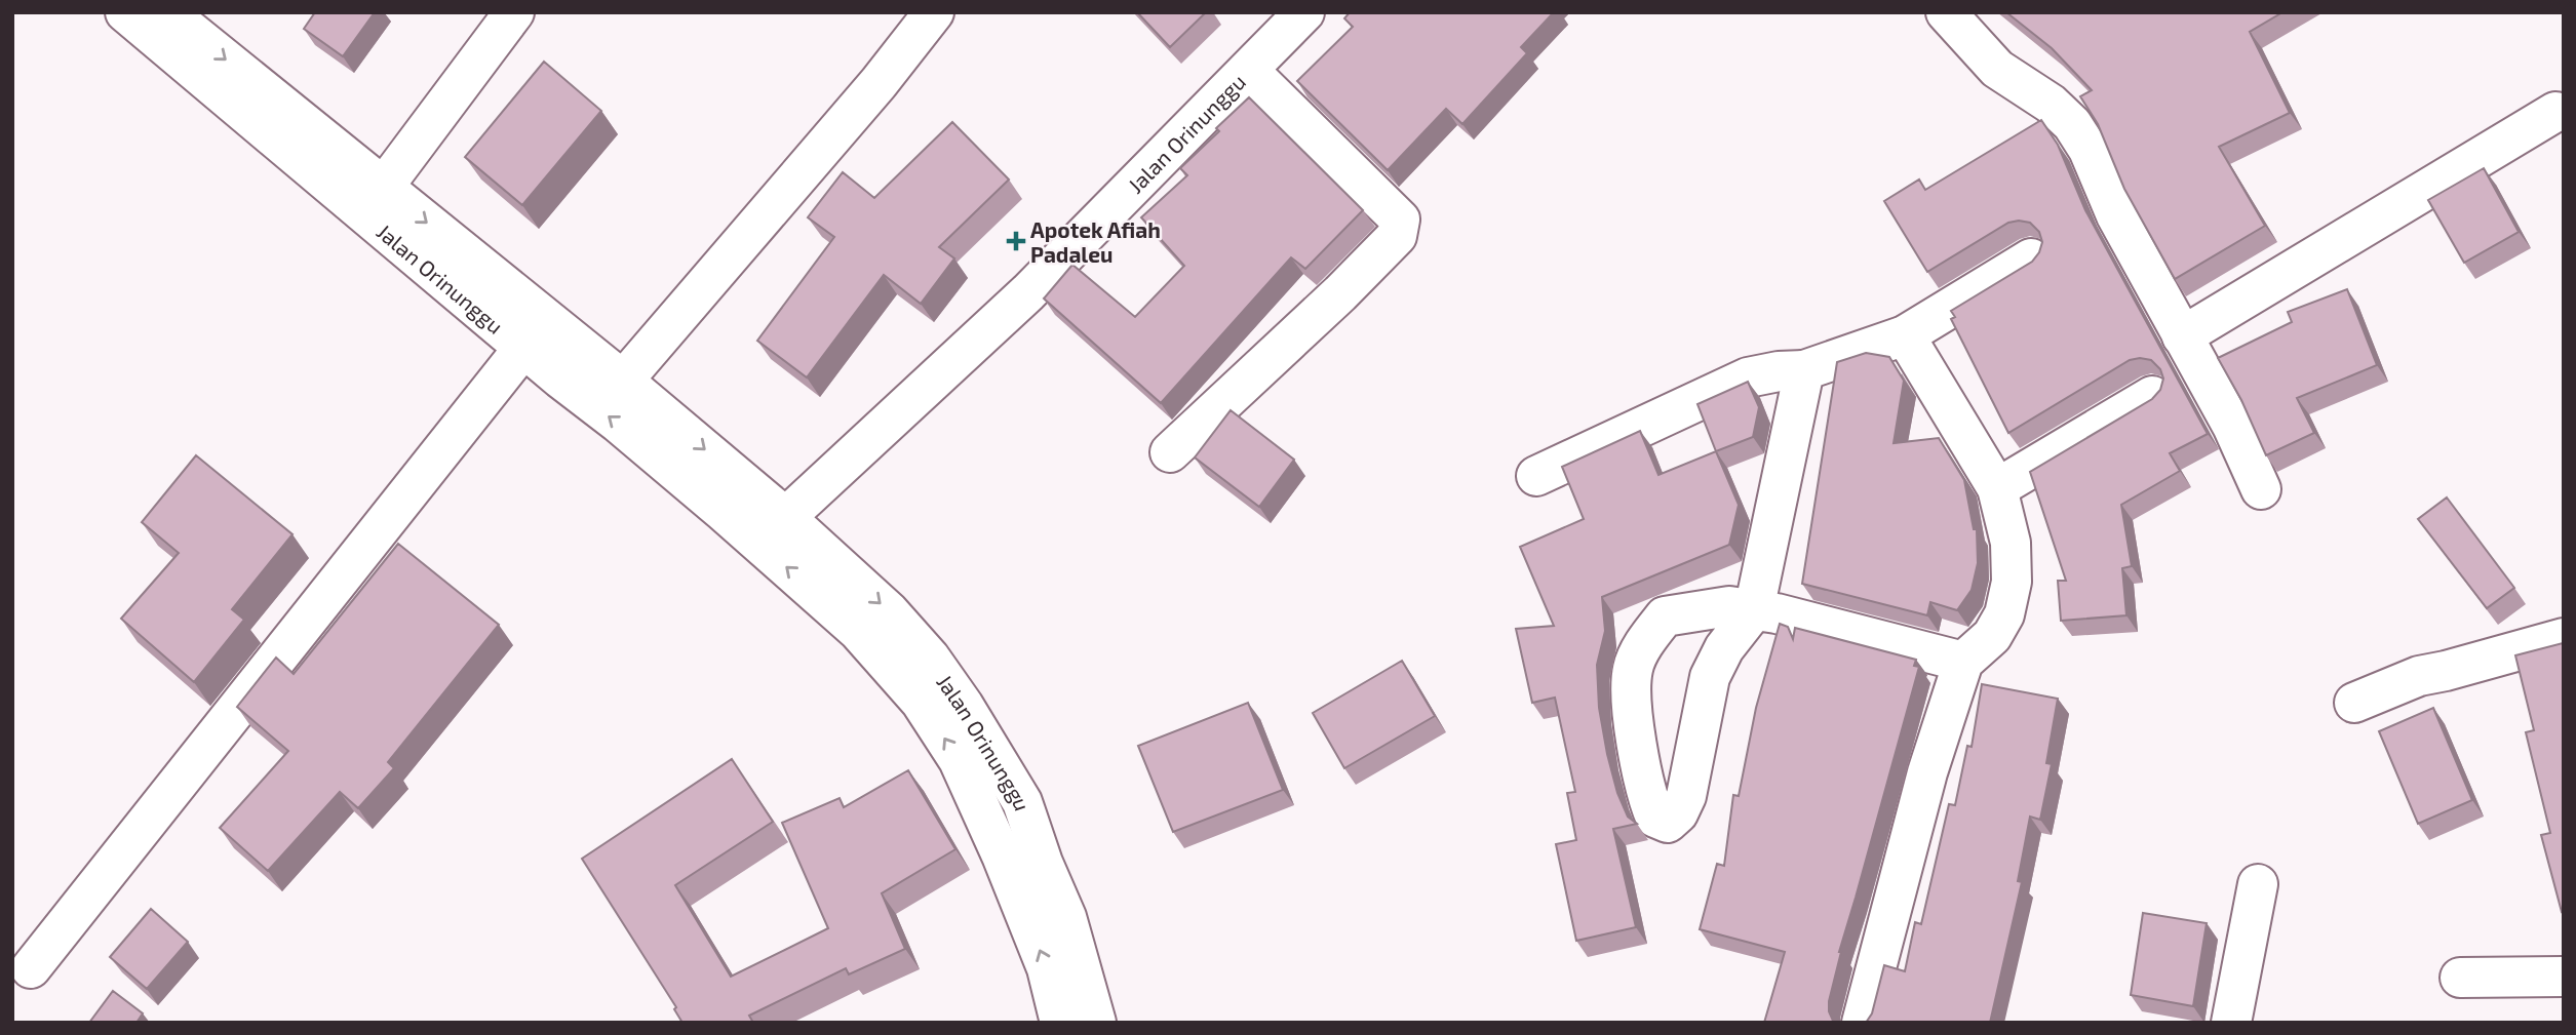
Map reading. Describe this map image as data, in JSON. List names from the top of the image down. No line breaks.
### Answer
{"streets":{"street":["Jalan Orinunggu"]},"places":{"health":["Apotek Afiah Padaleu"]}}
